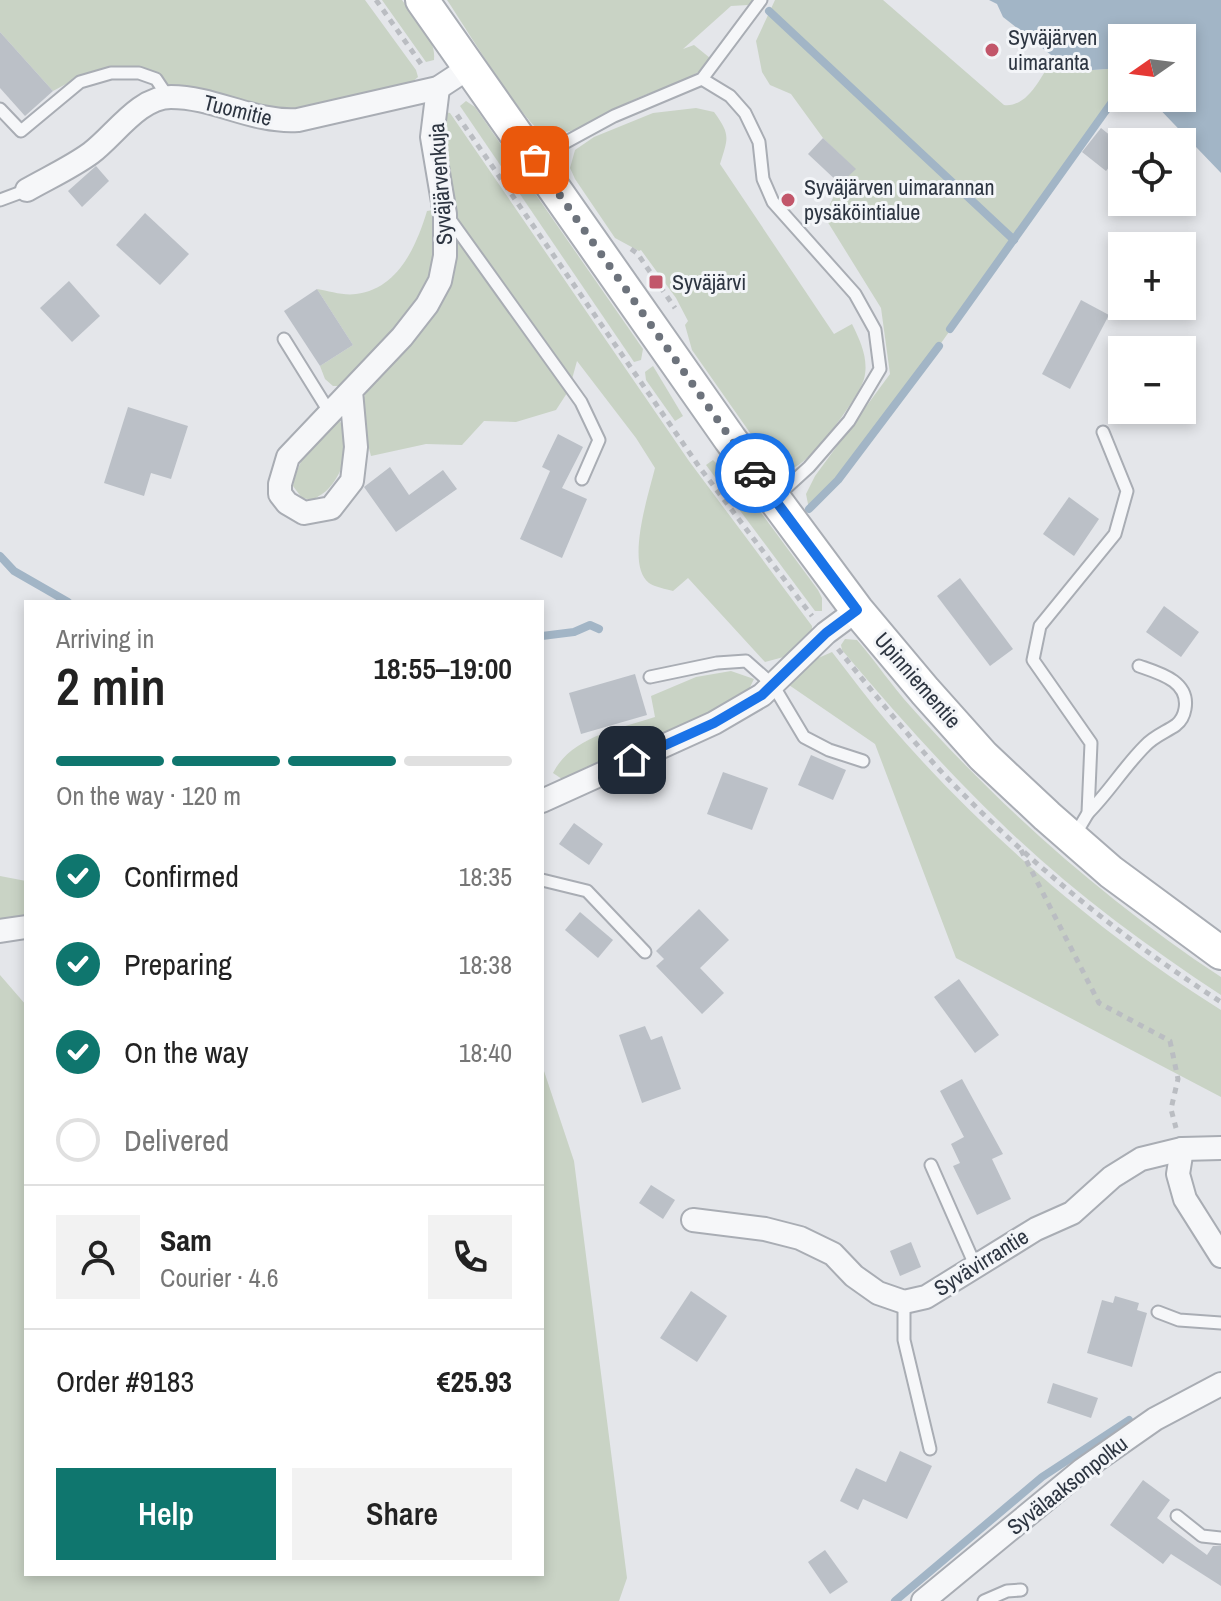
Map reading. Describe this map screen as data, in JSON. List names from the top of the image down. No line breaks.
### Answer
{"streets":{"main road":["Upinniementie"],"street":["Tuomitie","Syväjärvenkuja","Syvävirrantie","Syvälaaksonpolku"]},"crossings":[["Tuomitie","Syväjärvenkuja"],["Tuomitie","Upinniementie"]],"places":{"other":["Syväjärven uimaranta","Syväjärven uimarannan pysäköintialue"],"transit":["Syväjärvi"]},"north":"left","page":{"map_buttons":["+","−"],"heading":["2 min","Arriving in","18:55–19:00"],"panel":["Sam","Courier · 4.6","Order #9183","€25.93"],"bar":"On the way · 120 m","list":[["Confirmed","18:35"],["Preparing","18:38"],["On the way","18:40"],"Delivered"],"buttons":["Help","Share"]}}
